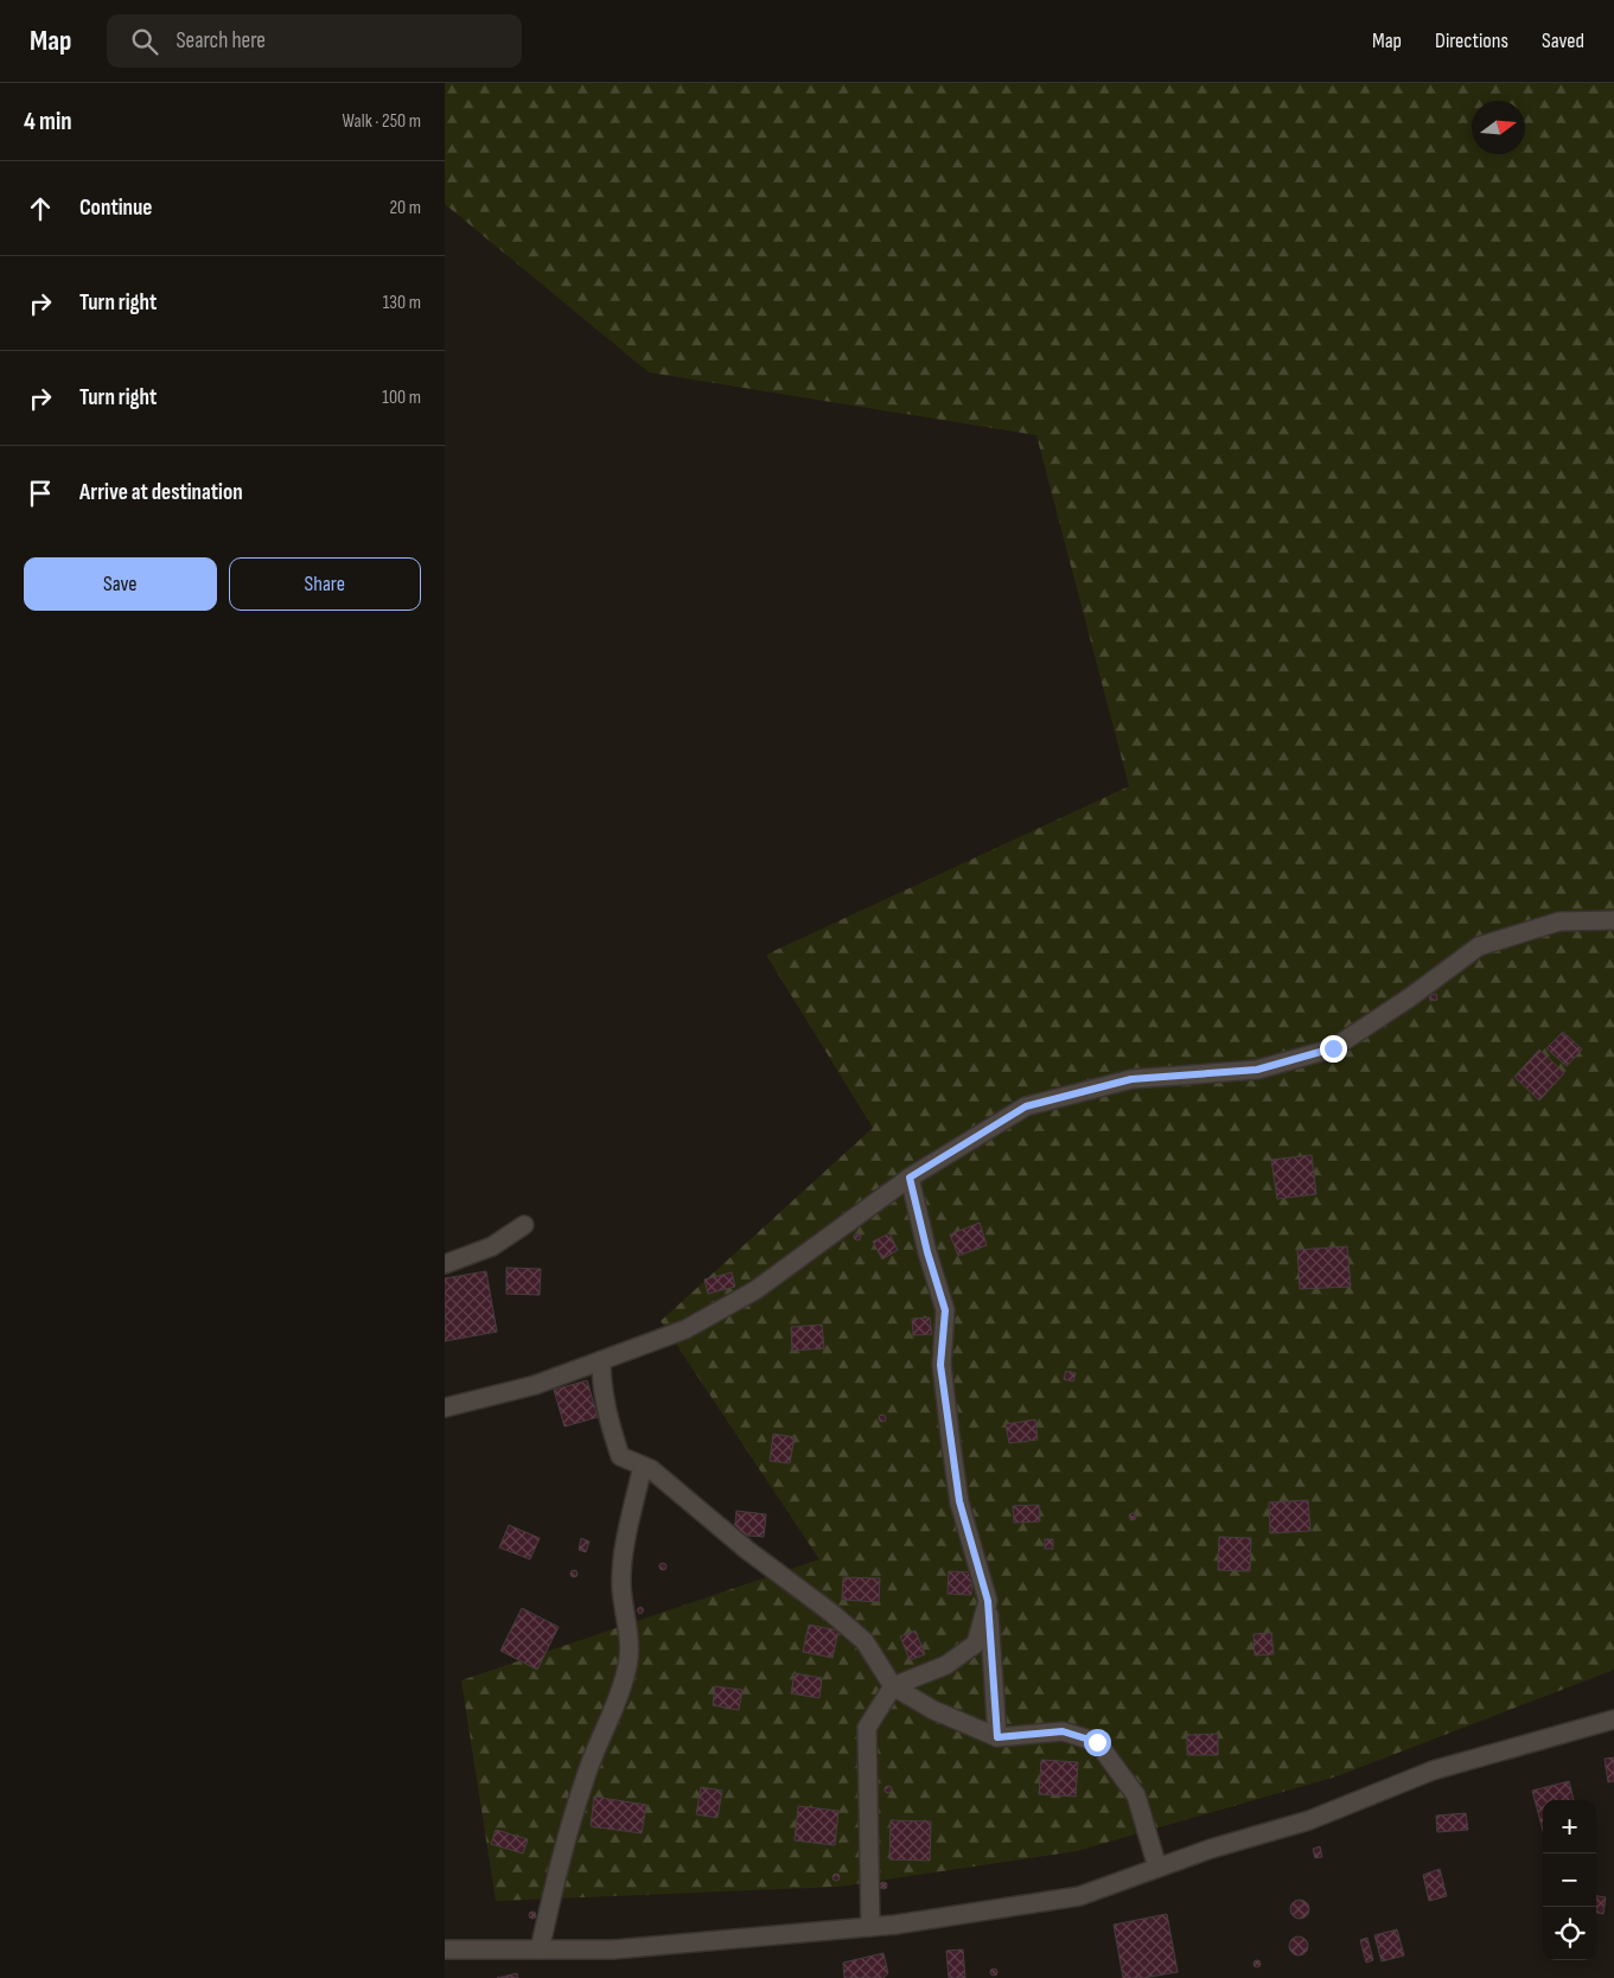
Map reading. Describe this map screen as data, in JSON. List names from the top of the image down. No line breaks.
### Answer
{"north":"right","page":{"header":"Map","search":"Search here","nav":["Map","Directions","Saved"],"heading":["4 min","Walk · 250 m"],"list":[["Continue","20 m"],["Turn right","130 m"],["Turn right","100 m"],"Arrive at destination"],"buttons":["Save","Share"],"map_buttons":["+","−"]}}
